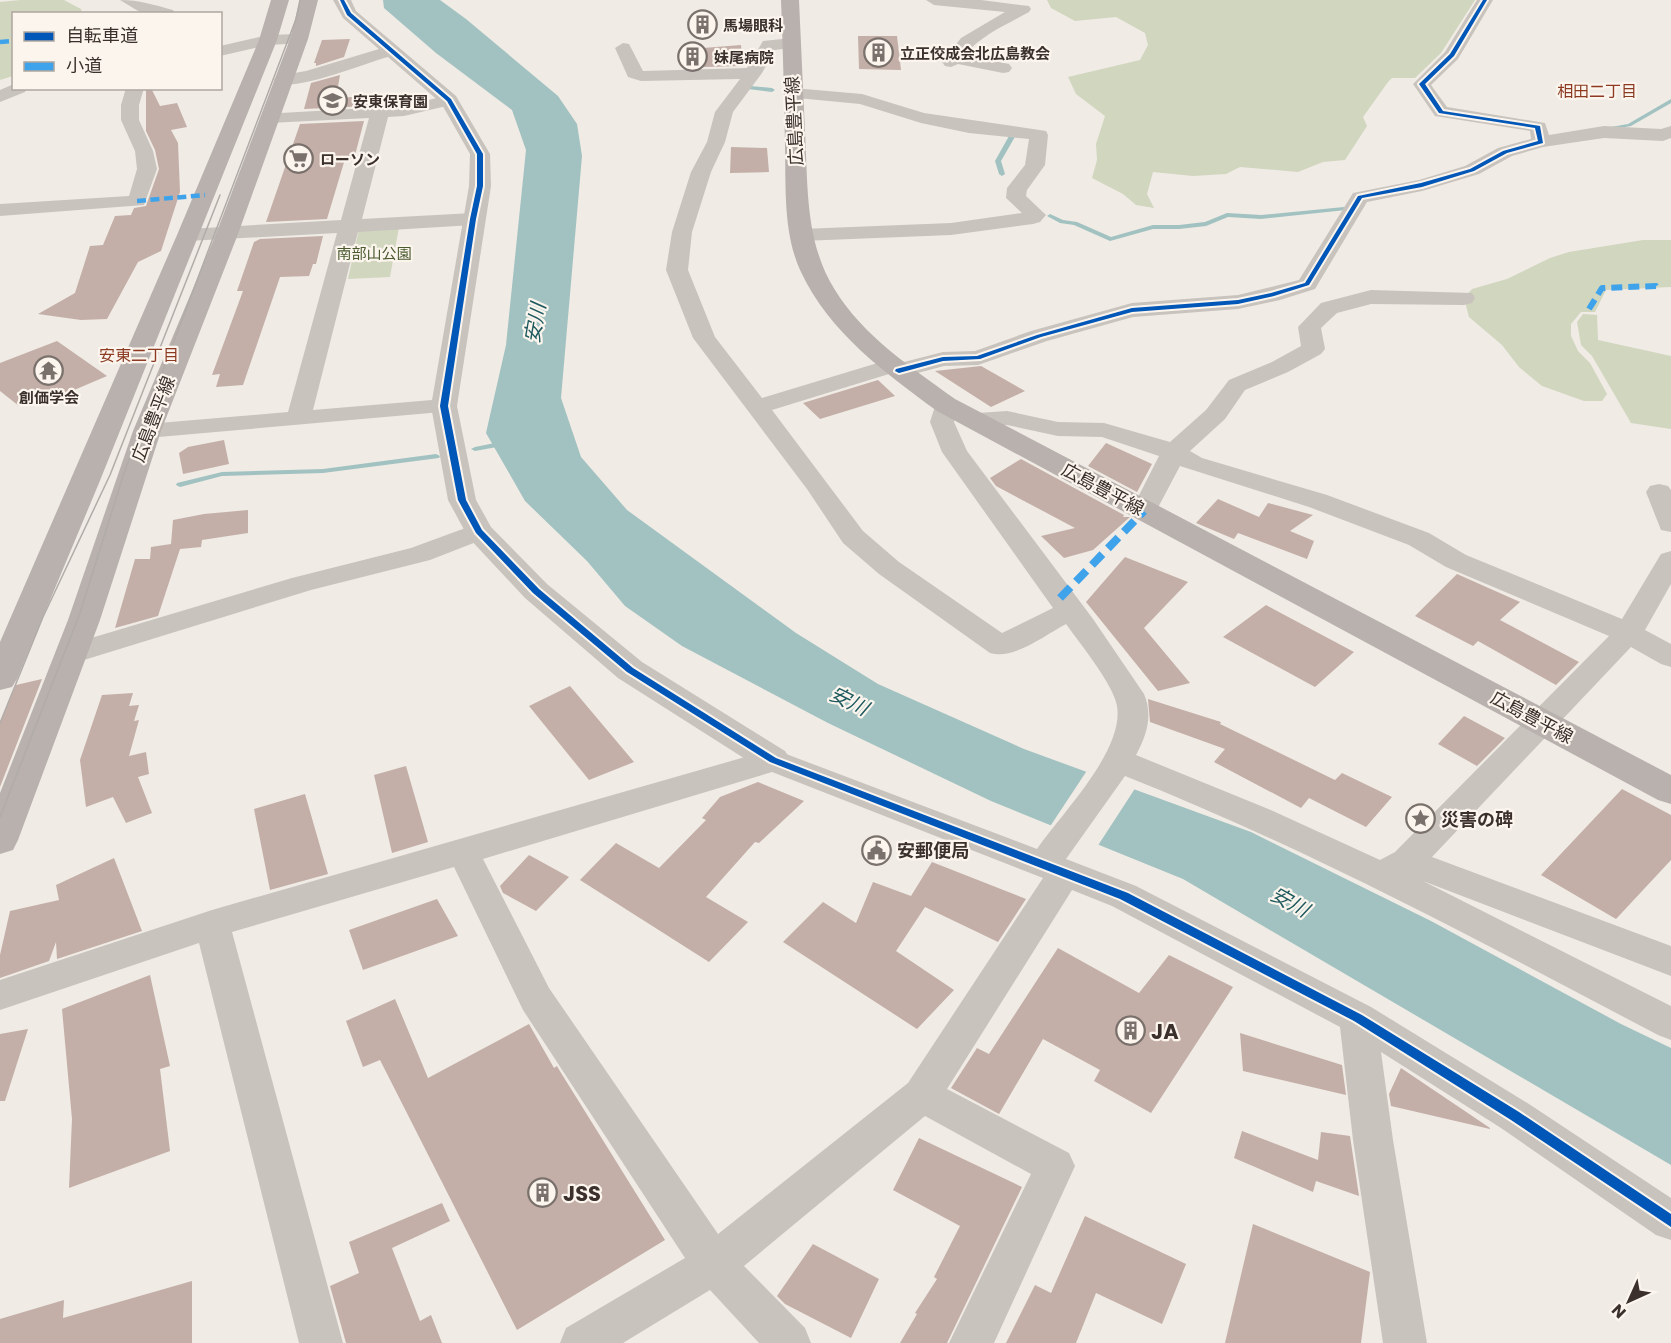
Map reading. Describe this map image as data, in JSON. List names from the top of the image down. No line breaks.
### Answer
{"streets":{"main road":["広島豊平線"]},"districts":["相田二丁目","安東二丁目"],"water":["安川"],"parks":["南部山公園"],"places":{"building":["馬場眼科","立正佼成会北広島教会","妹尾病院","JA","JSS"],"school or university":["安東保育園"],"supermarket":["ローソン"],"temple":["創価学会"],"place":["災害の碑"],"public building":["安郵便局"]},"legend":["自転車道","小道"],"north":"bottom left"}
